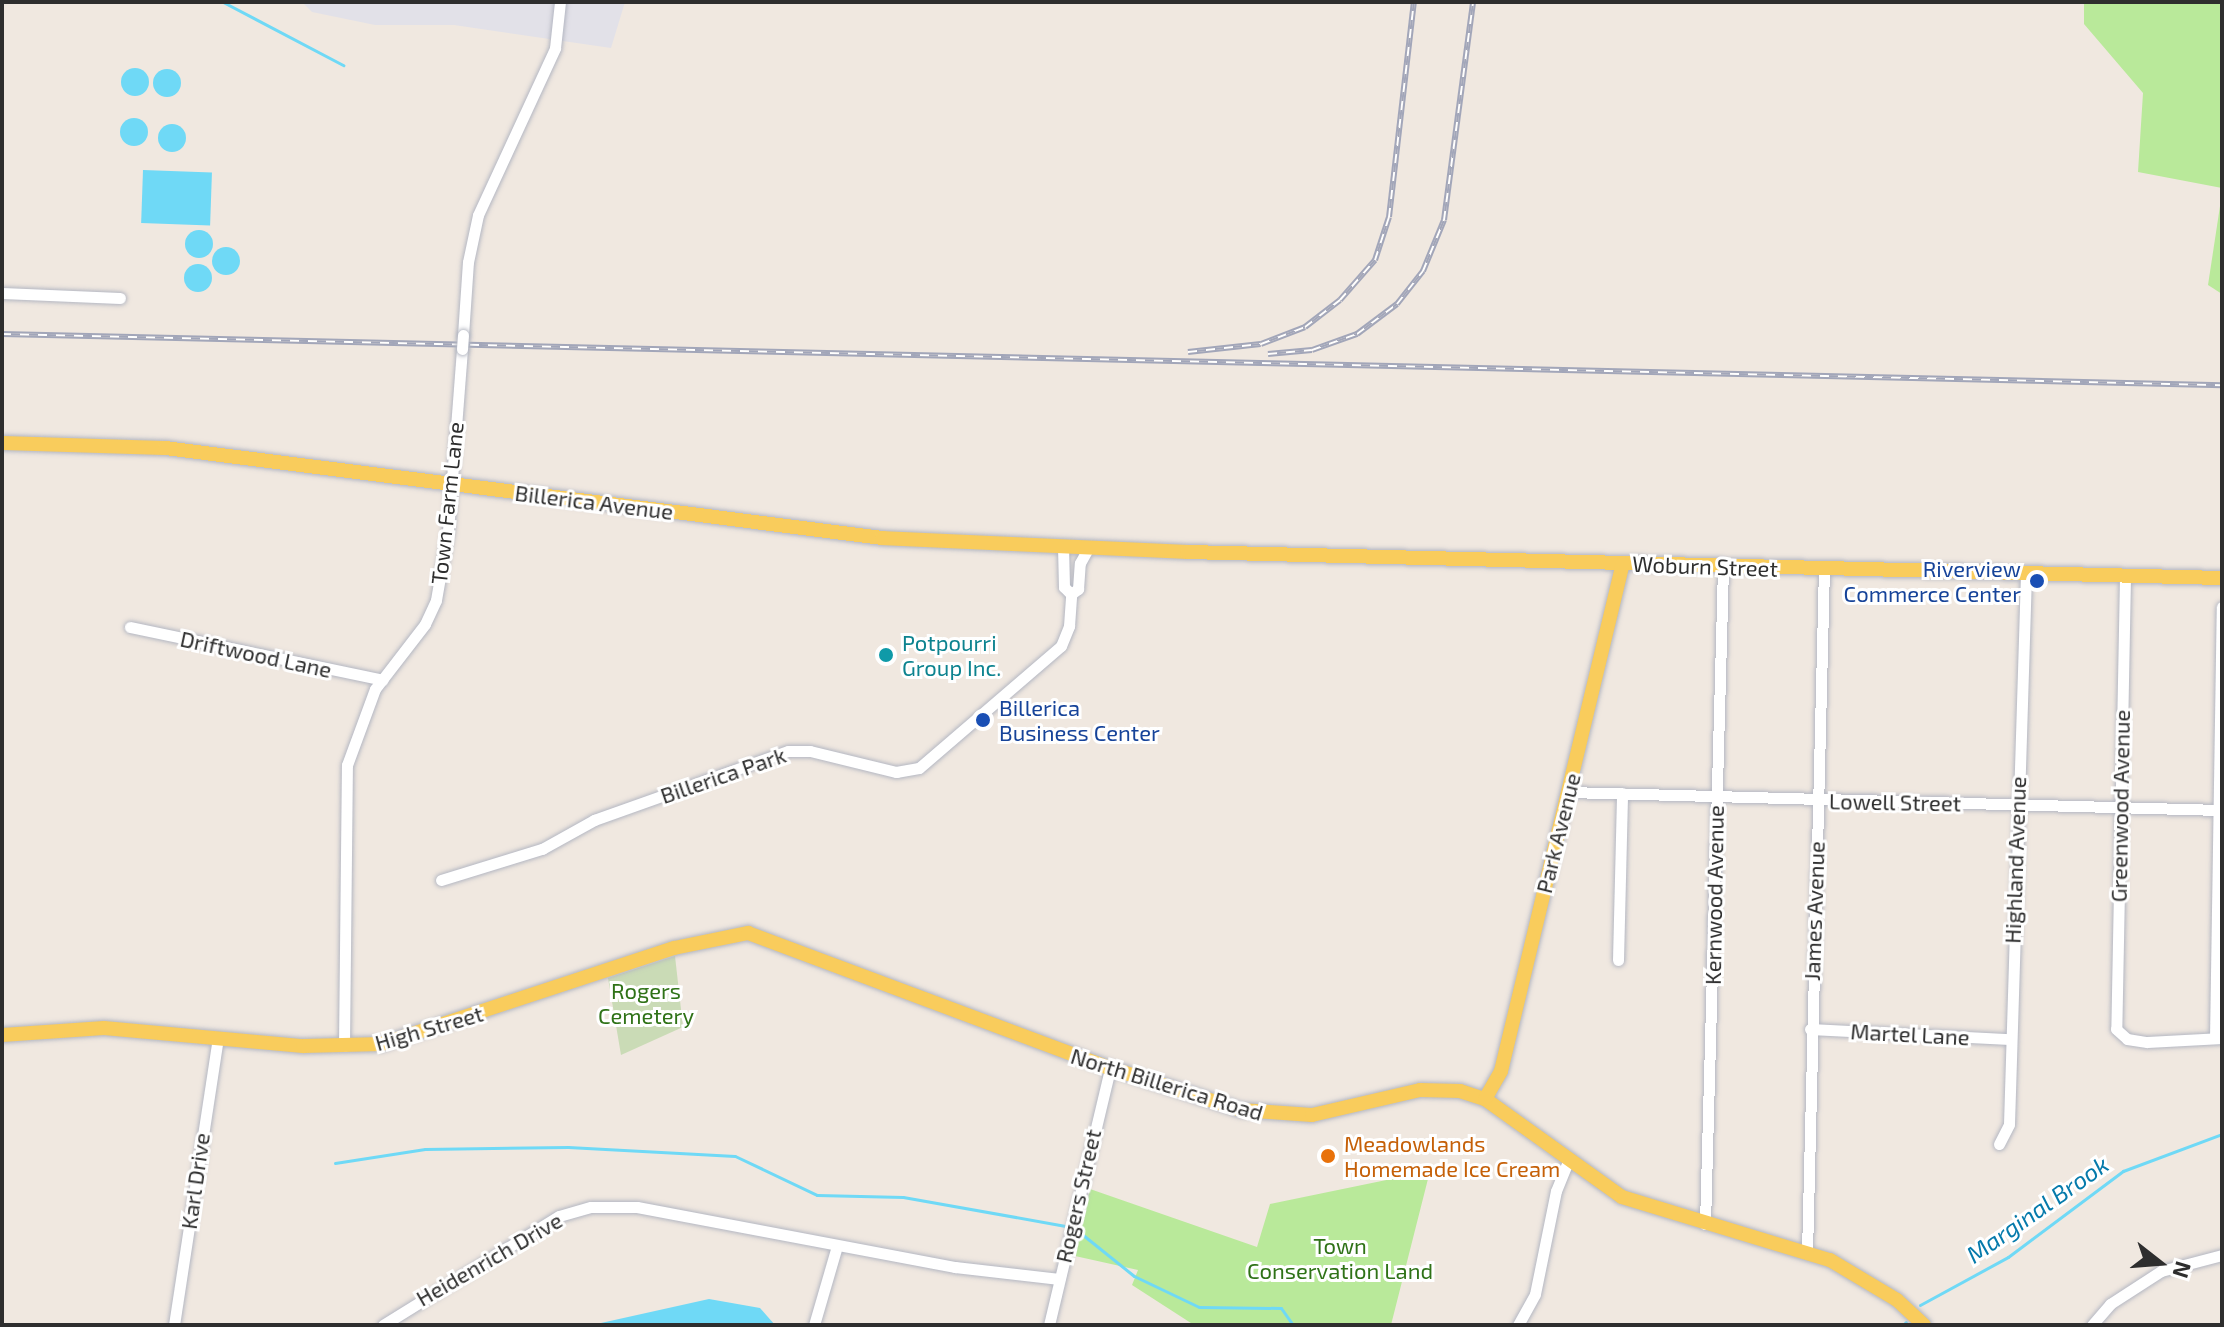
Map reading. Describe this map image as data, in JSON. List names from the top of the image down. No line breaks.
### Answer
{"streets":{"main road":["Billerica Avenue","Woburn Street","Park Avenue","High Street","North Billerica Road"],"street":["Town Farm Lane","Driftwood Lane","Billerica Park","Lowell Street","Greenwood Avenue","Highland Avenue","Kernwood Avenue","James Avenue","Martel Lane","Karl Drive","Rogers Street","Heidenrich Drive"]},"crossings":[["Billerica Avenue","Town Farm Lane"],["Billerica Avenue","Woburn Street"],["Billerica Avenue","Billerica Park"],["Town Farm Lane","Driftwood Lane"],["Town Farm Lane","High Street"],["Woburn Street","Greenwood Avenue"],["Woburn Street","Park Avenue"],["Woburn Street","Highland Avenue"],["Woburn Street","Kernwood Avenue"],["Woburn Street","James Avenue"],["Lowell Street","Greenwood Avenue"],["Lowell Street","Park Avenue"],["Lowell Street","Highland Avenue"],["Lowell Street","Kernwood Avenue"],["Lowell Street","James Avenue"],["Park Avenue","North Billerica Road"],["Highland Avenue","Martel Lane"],["Kernwood Avenue","North Billerica Road"],["James Avenue","Martel Lane"],["James Avenue","North Billerica Road"],["High Street","North Billerica Road"],["High Street","Karl Drive"],["North Billerica Road","Rogers Street"],["Rogers Street","Heidenrich Drive"]],"water":["Marginal Brook"],"parks":["Rogers Cemetery","Town Conservation Land"],"places":["Riverview Commerce Center","Potpourri Group Inc.","Billerica Business Center","Meadowlands Homemade Ice Cream"],"north":"right"}
